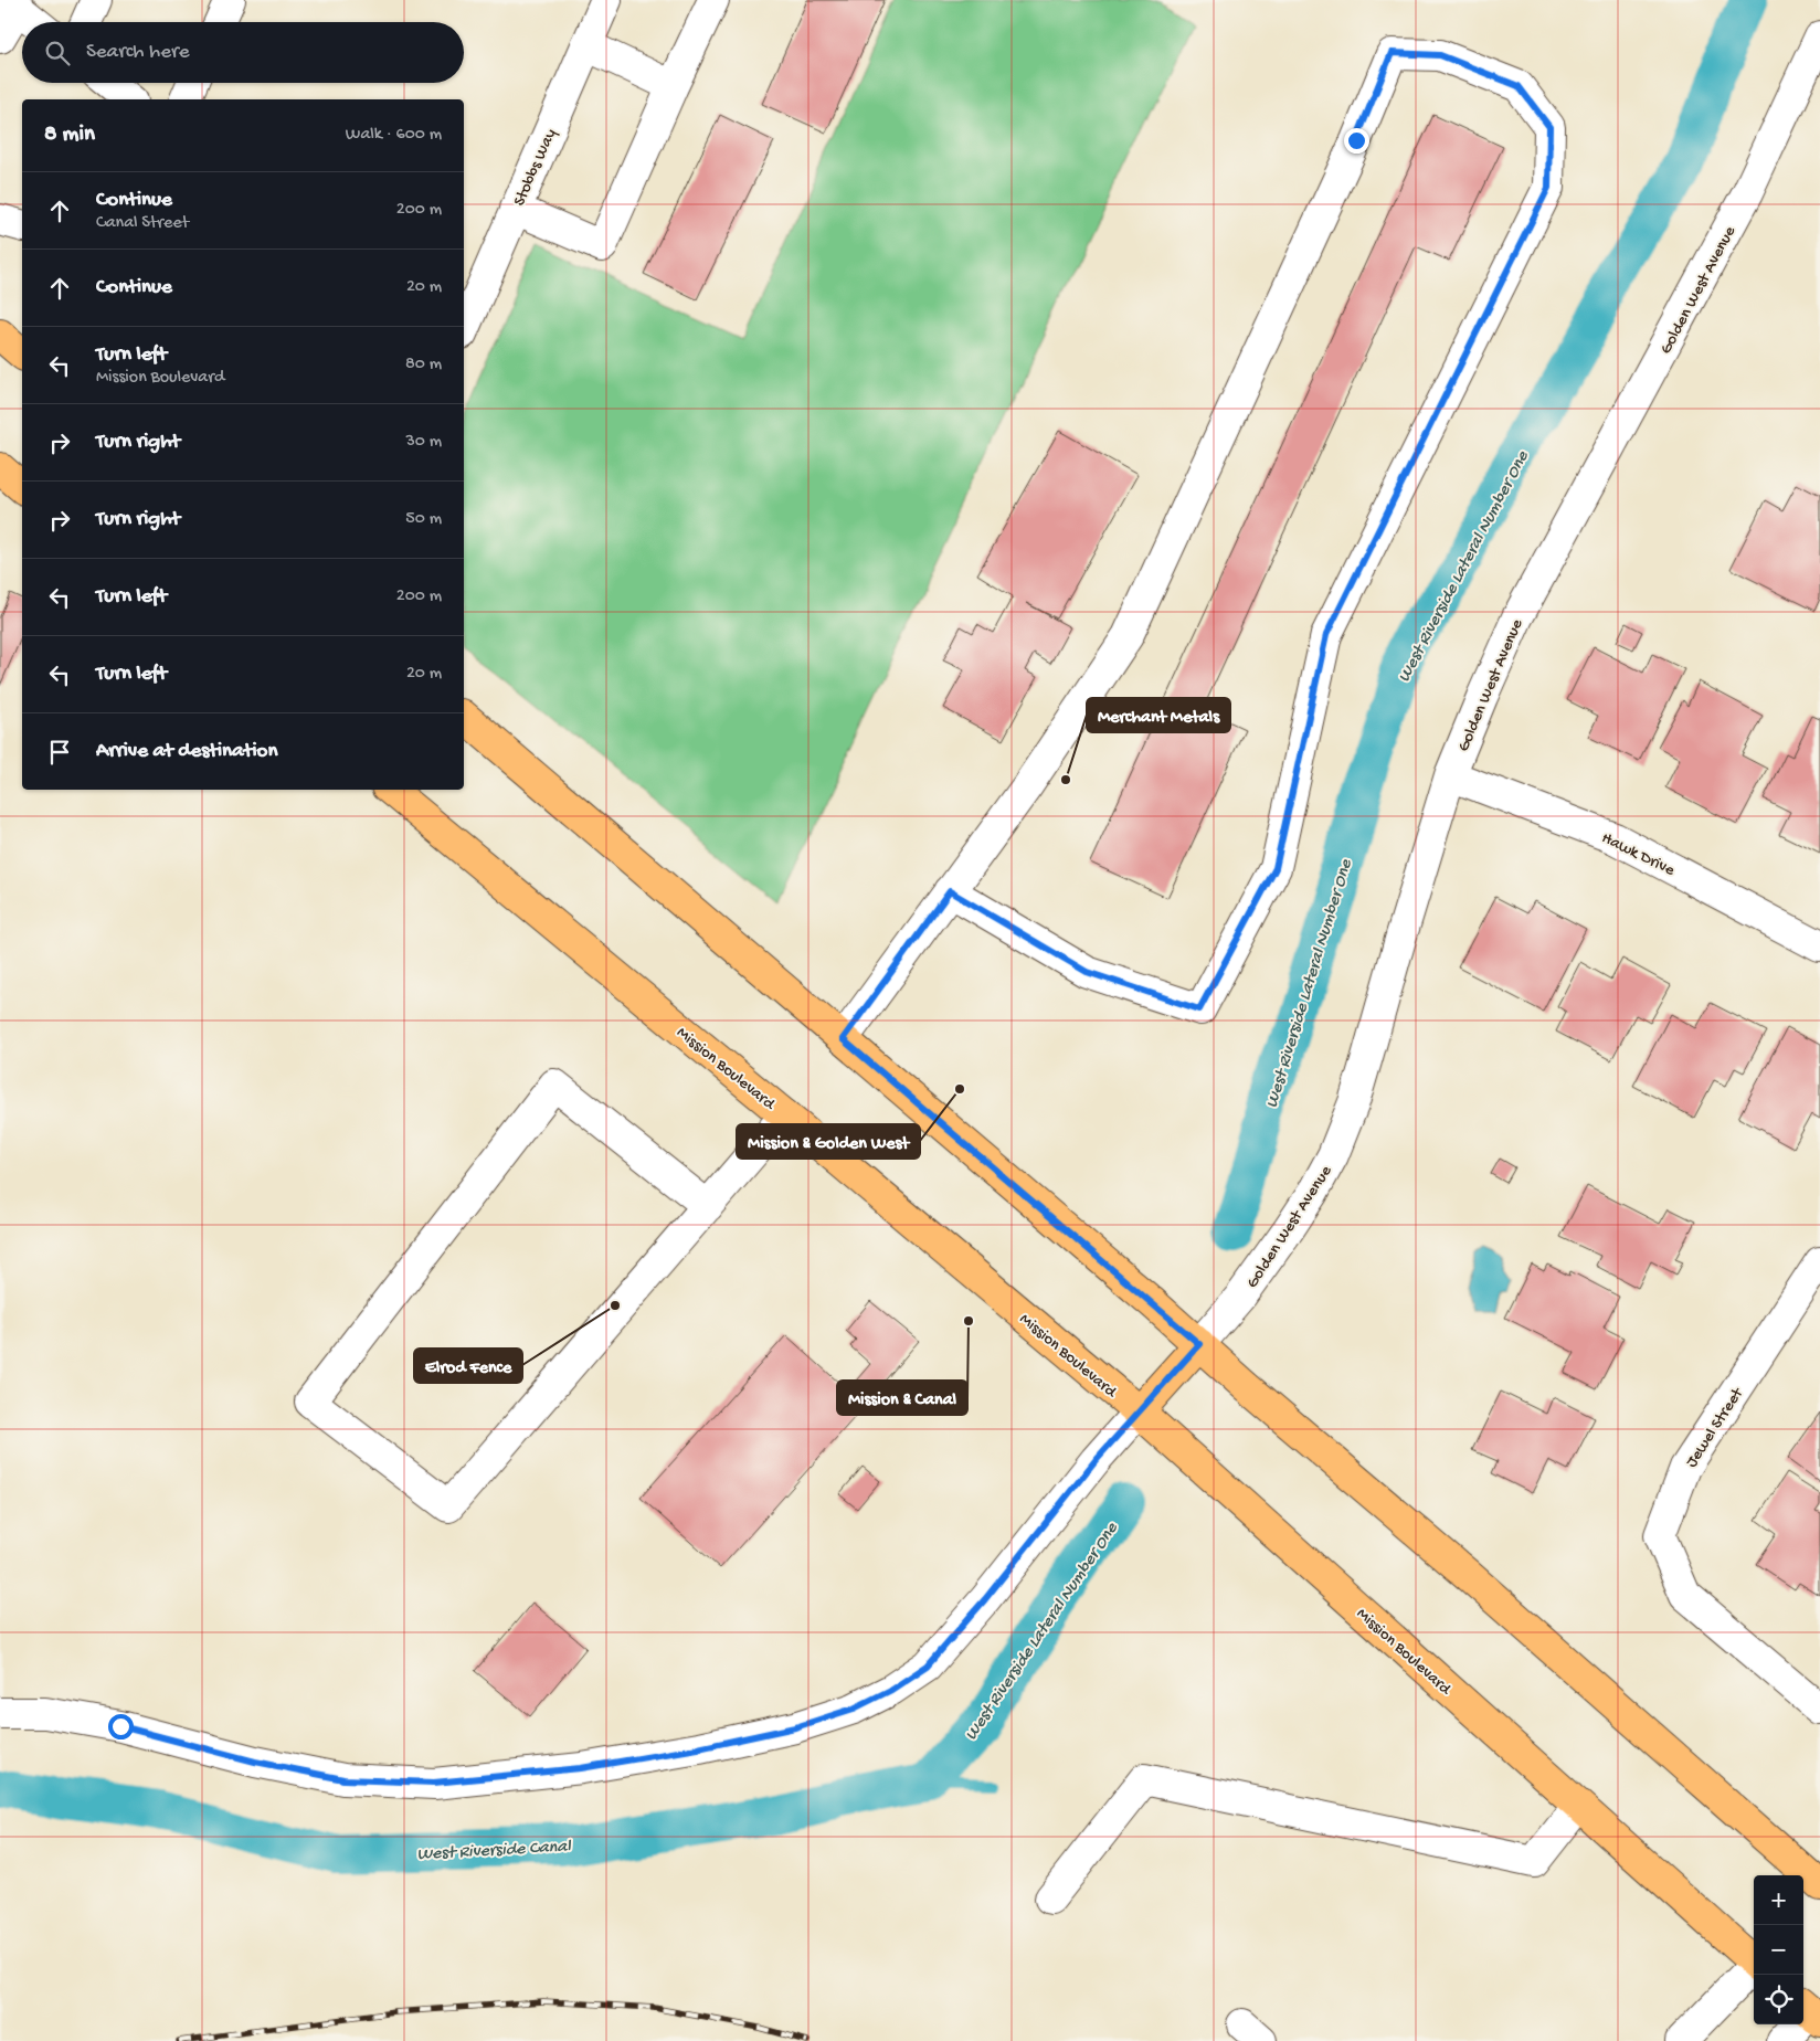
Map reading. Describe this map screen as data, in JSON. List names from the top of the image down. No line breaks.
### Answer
{"streets":{"main road":["Mission Boulevard"],"street":["Stobbs Way","Golden West Avenue","Hawk Drive","Jewel Street"]},"crossings":[["Golden West Avenue","Hawk Drive"]],"water":["West Riverside Lateral Number One","West Riverside Canal"],"places":["Merchant Metals","Mission & Golden West","Elrod Fence","Mission & Canal"],"page":{"search":"Search here","heading":["8 min","Walk · 600 m"],"list":[["Continue","Canal Street","200 m"],["Continue","20 m"],["Turn left","Mission Boulevard","80 m"],["Turn right","30 m"],["Turn right","50 m"],["Turn left","200 m"],["Turn left","20 m"],"Arrive at destination"],"map_buttons":["+","−"]}}
